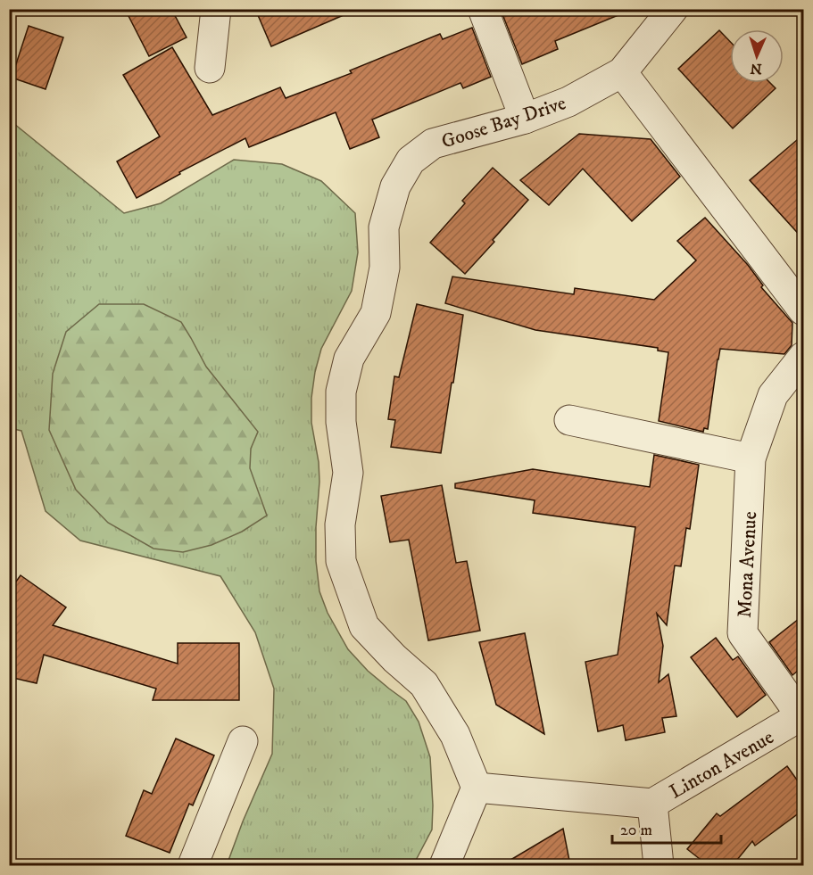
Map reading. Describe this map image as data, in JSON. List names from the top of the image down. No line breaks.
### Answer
{"streets":{"street":["Goose Bay Drive","Mona Avenue","Linton Avenue"]},"crossings":[["Goose Bay Drive","Linton Avenue"],["Mona Avenue","Linton Avenue"]],"scale_bar":"20 m","north":"bottom"}
